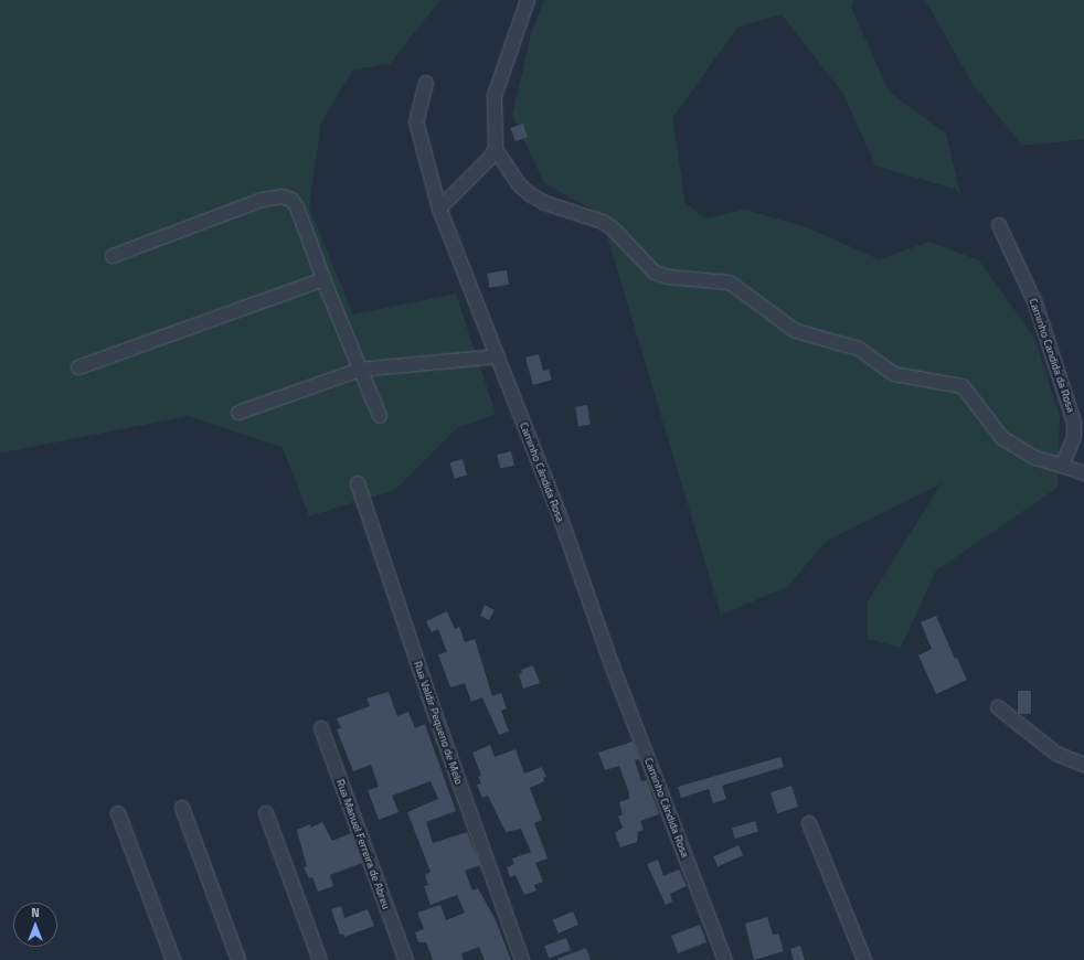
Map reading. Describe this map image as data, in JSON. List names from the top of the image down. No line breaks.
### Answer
{"streets":{"street":["Caminho Candida da Rosa","Caminho Cândida Rosa","Rua Valdir Pequeno de Melo","Rua Manuel Ferreira de Abreu"]},"north":"top"}
